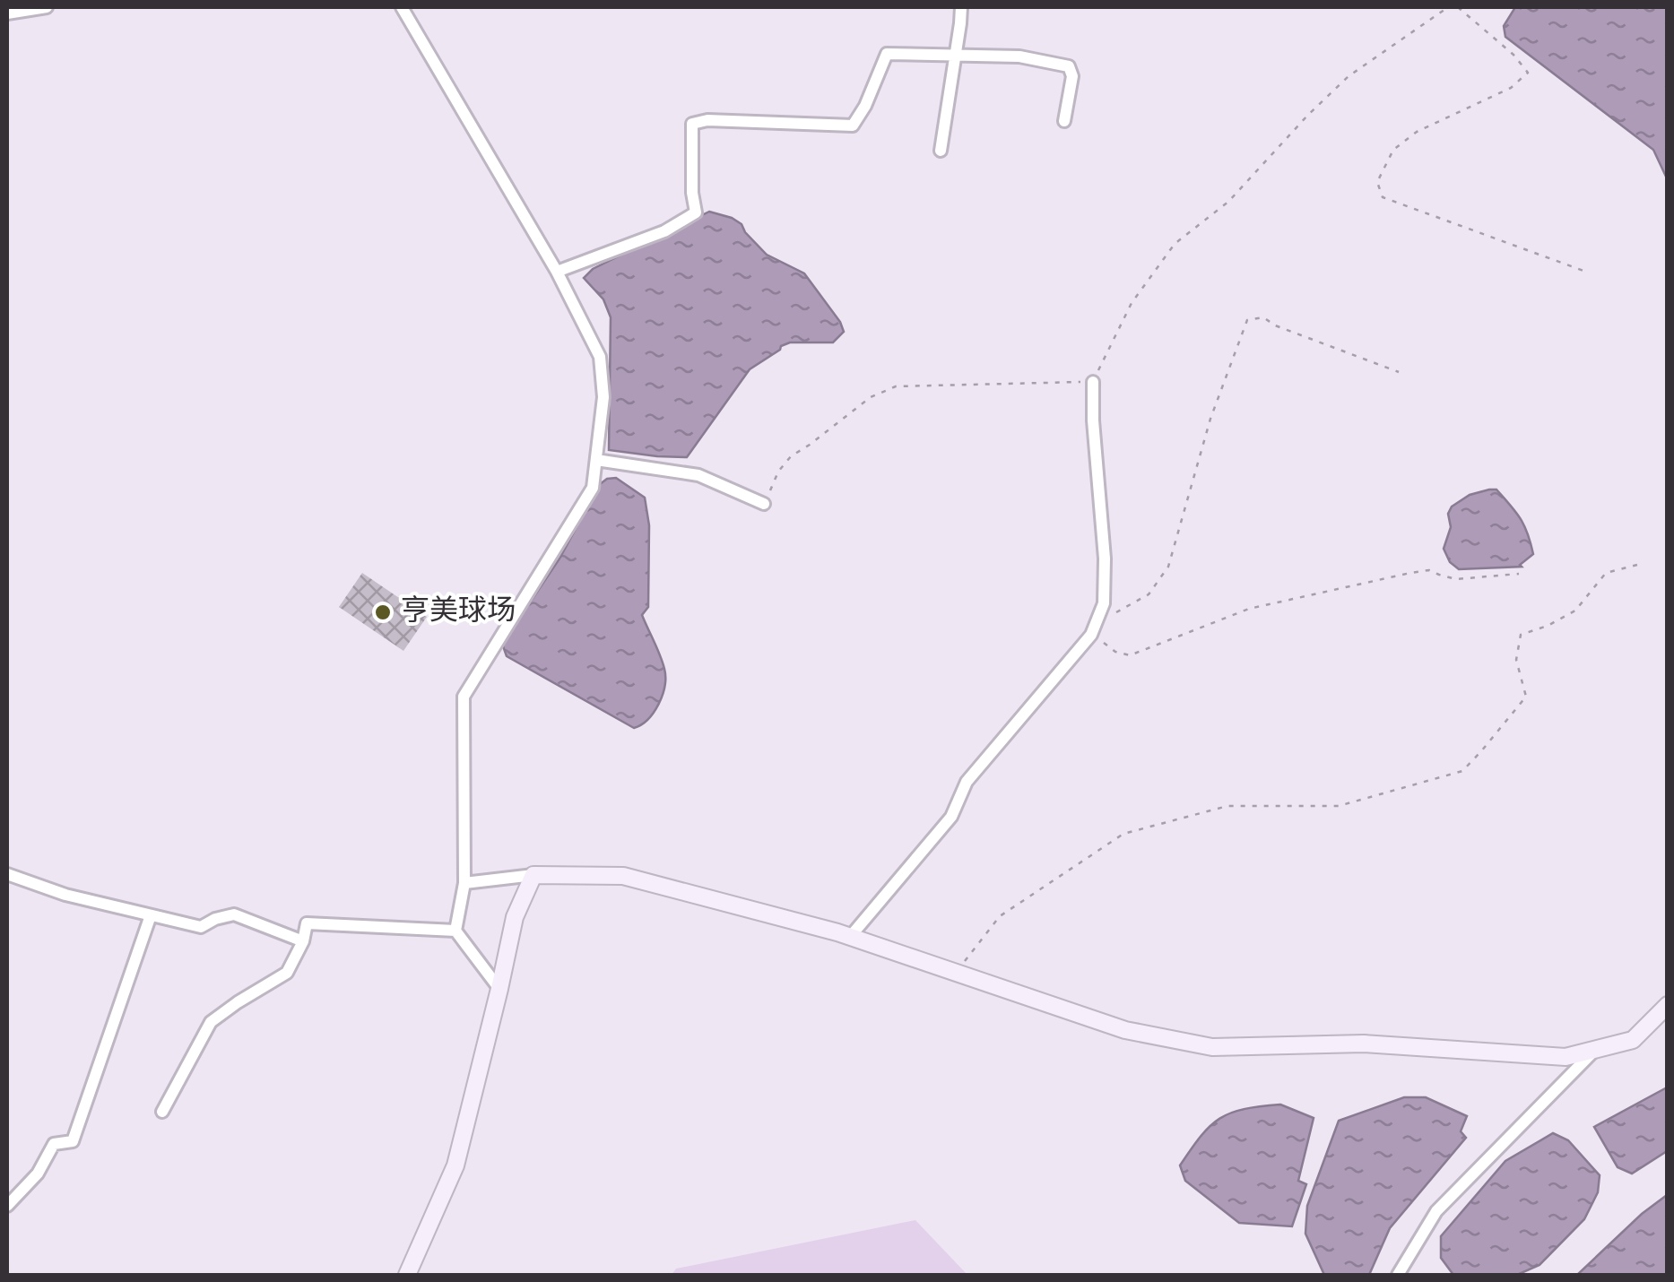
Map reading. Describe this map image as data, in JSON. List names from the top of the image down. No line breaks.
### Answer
{"places":["亨美球场"]}
